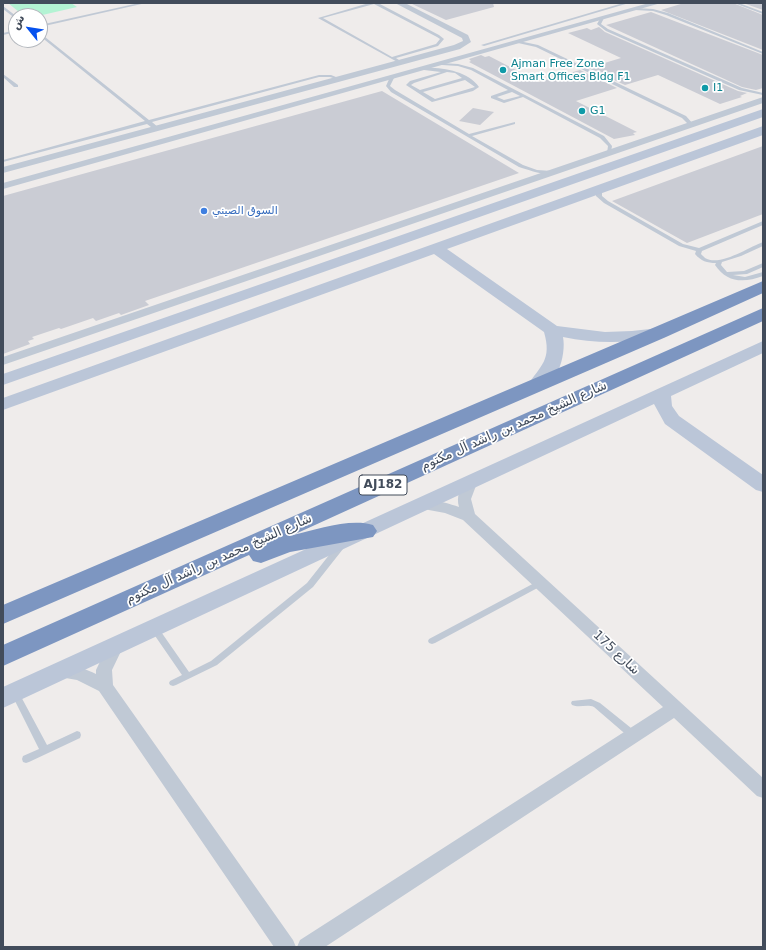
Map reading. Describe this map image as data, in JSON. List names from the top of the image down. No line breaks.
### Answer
{"streets":{"highway":["شارع الشيخ محمد بن راشد آل مكتوم","AJ182"],"street":["شارع 175"]},"places":["Ajman Free Zone Smart Offices Bldg F1","I1","G1","السوق الصيني"],"north":"top left"}
